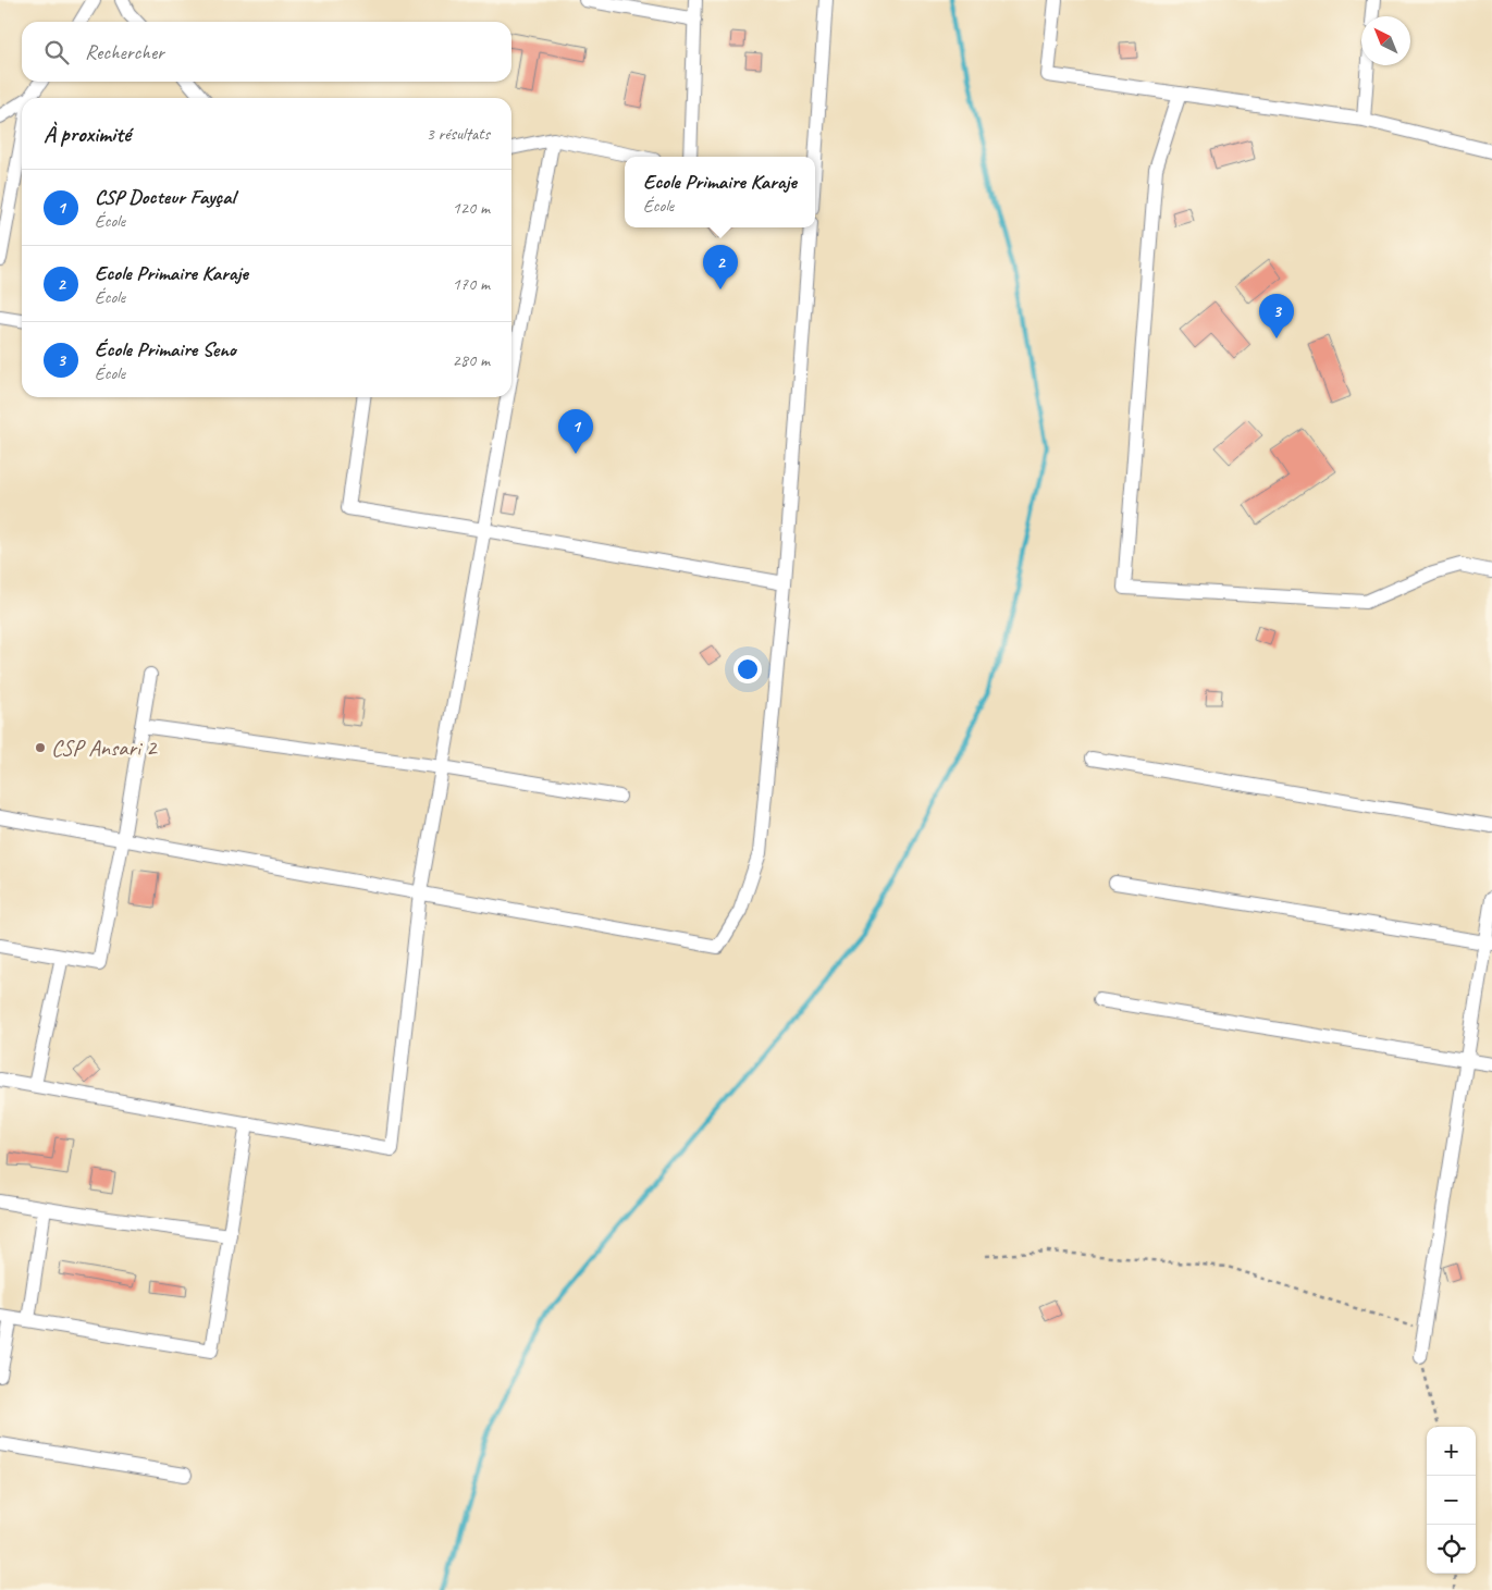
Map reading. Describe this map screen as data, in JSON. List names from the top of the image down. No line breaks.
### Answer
{"places":["CSP Ansari 2"],"north":"top left","page":{"search":"Rechercher","heading":["À proximité","3 résultats"],"popup":["Ecole Primaire Karaje","École"],"list":[{"mark":"1","name":"CSP Docteur Fayçal","note":"École","value":"120 m"},{"mark":"2","name":"Ecole Primaire Karaje","note":"École","value":"170 m"},{"mark":"3","name":"École Primaire Seno","note":"École","value":"280 m"}],"pins":["2","3","1"],"map_buttons":["+","−"]}}
